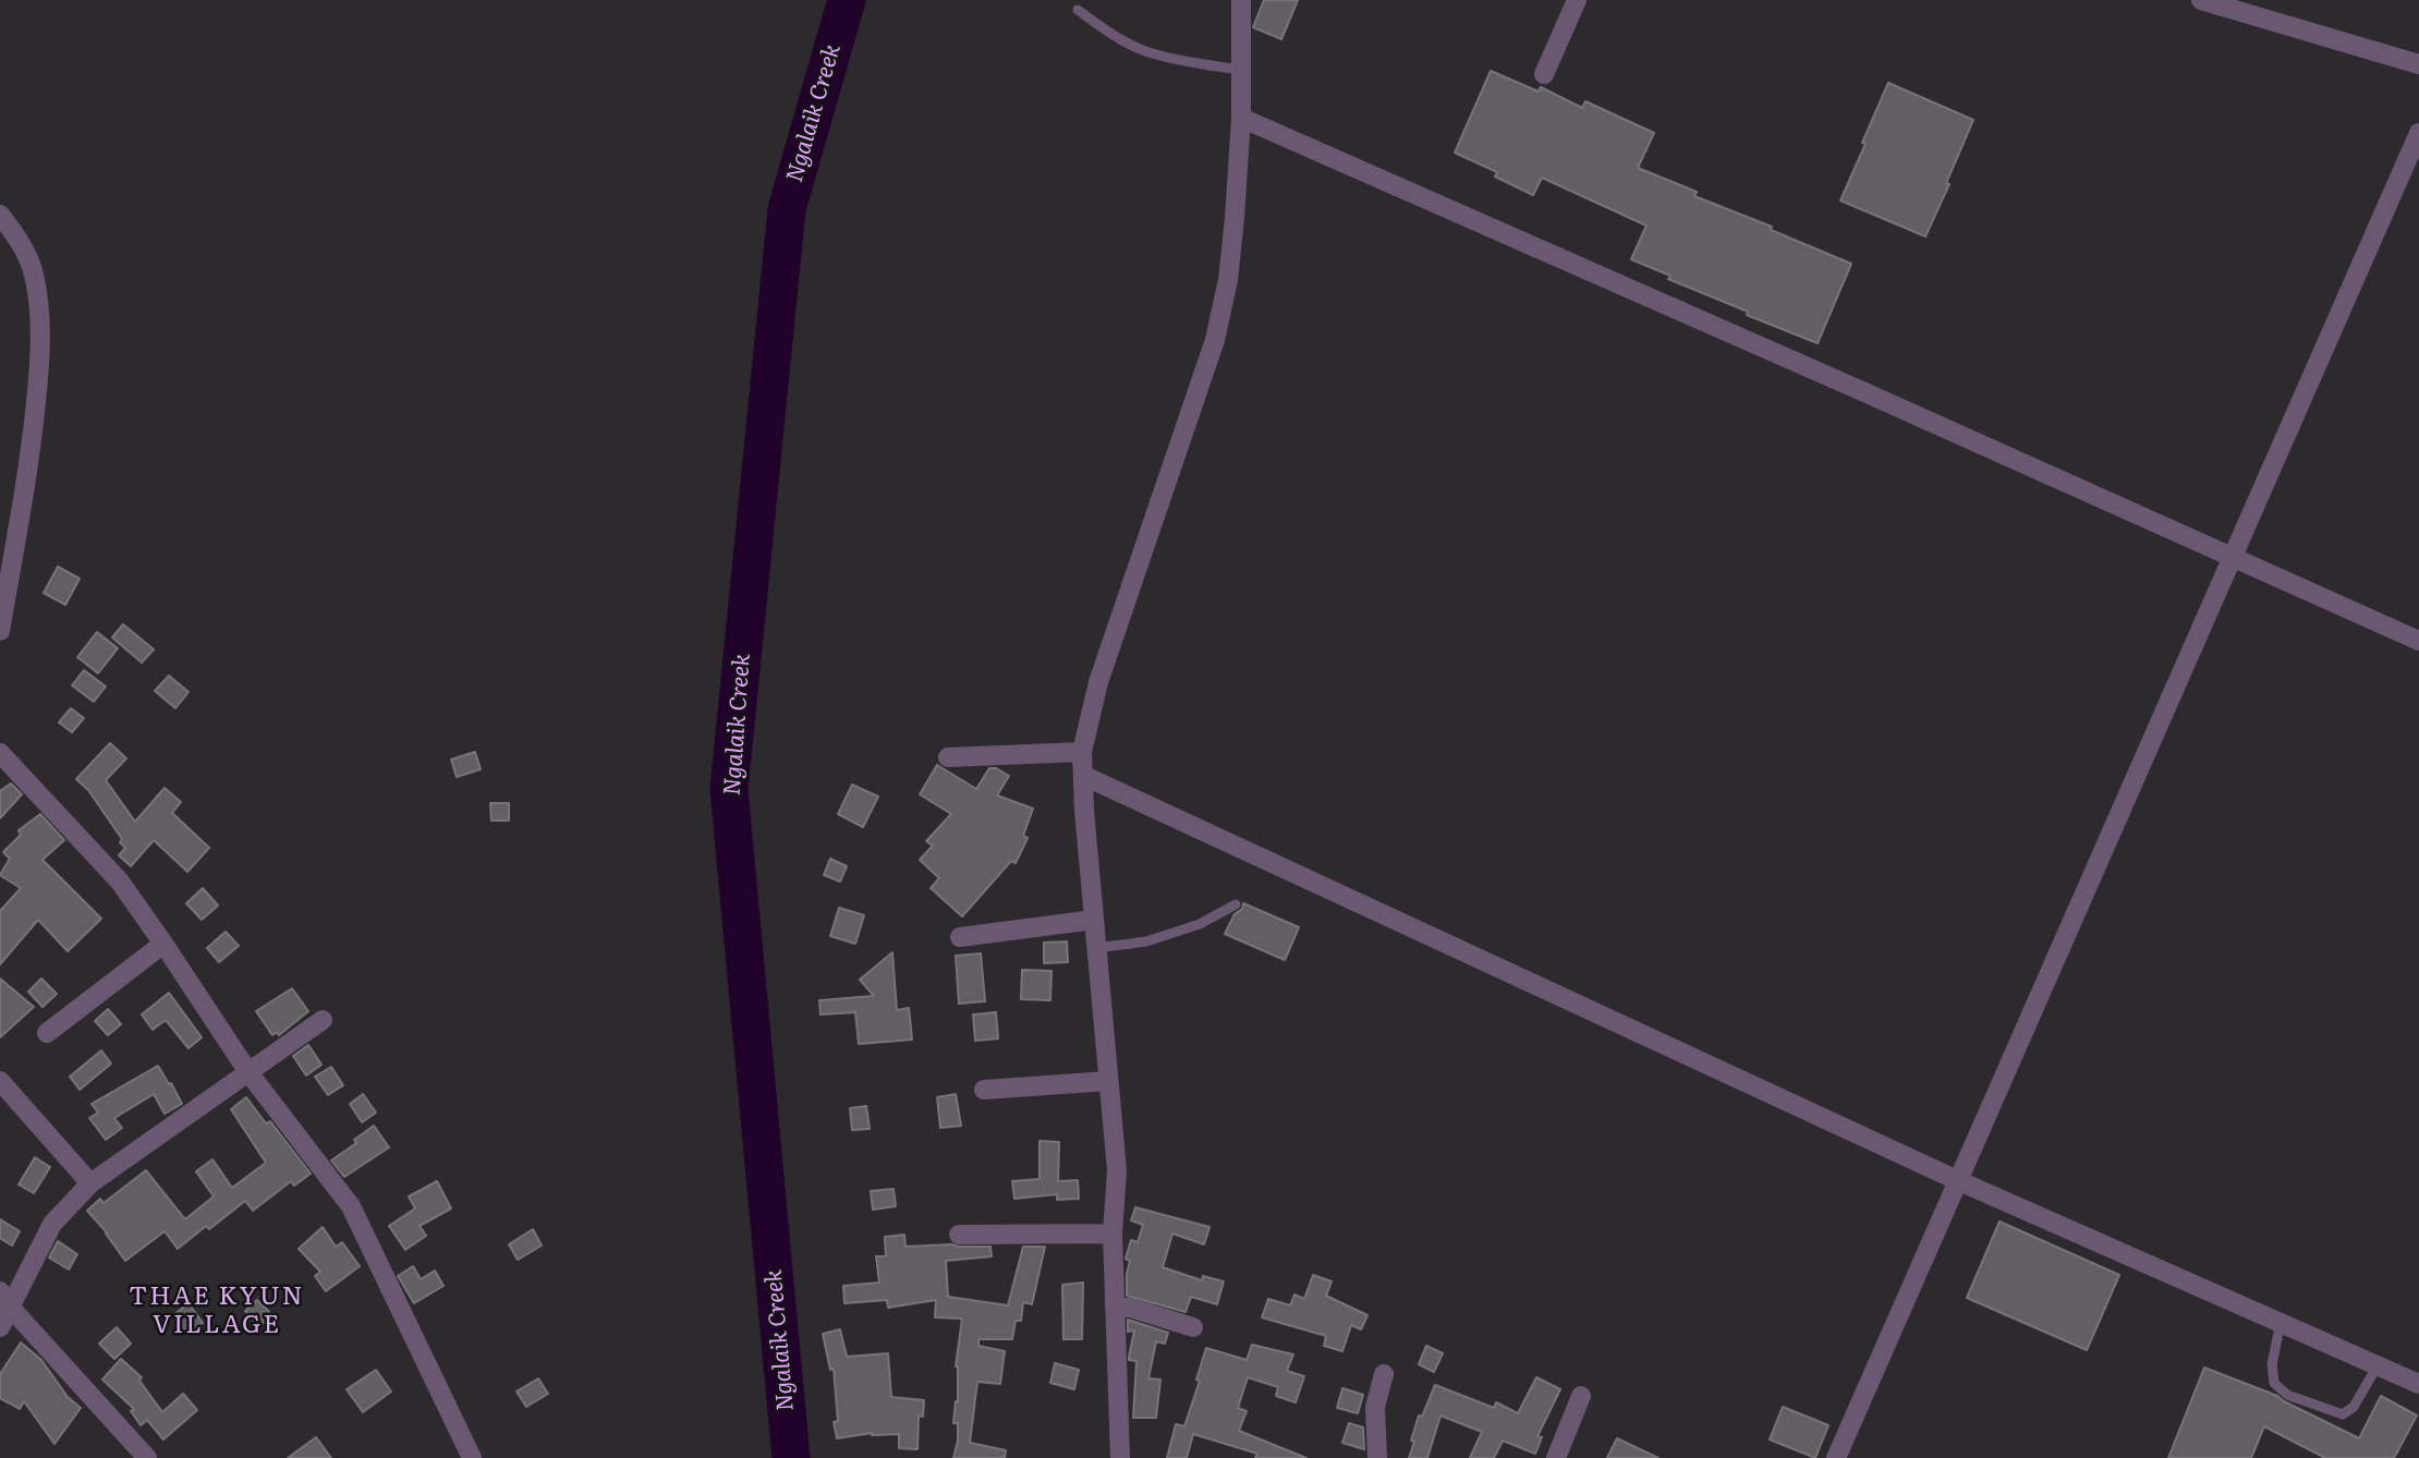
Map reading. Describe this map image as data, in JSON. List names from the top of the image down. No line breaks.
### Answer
{"districts":["THAE KYUN VILLAGE"],"water":["Ngalaik Creek"]}
